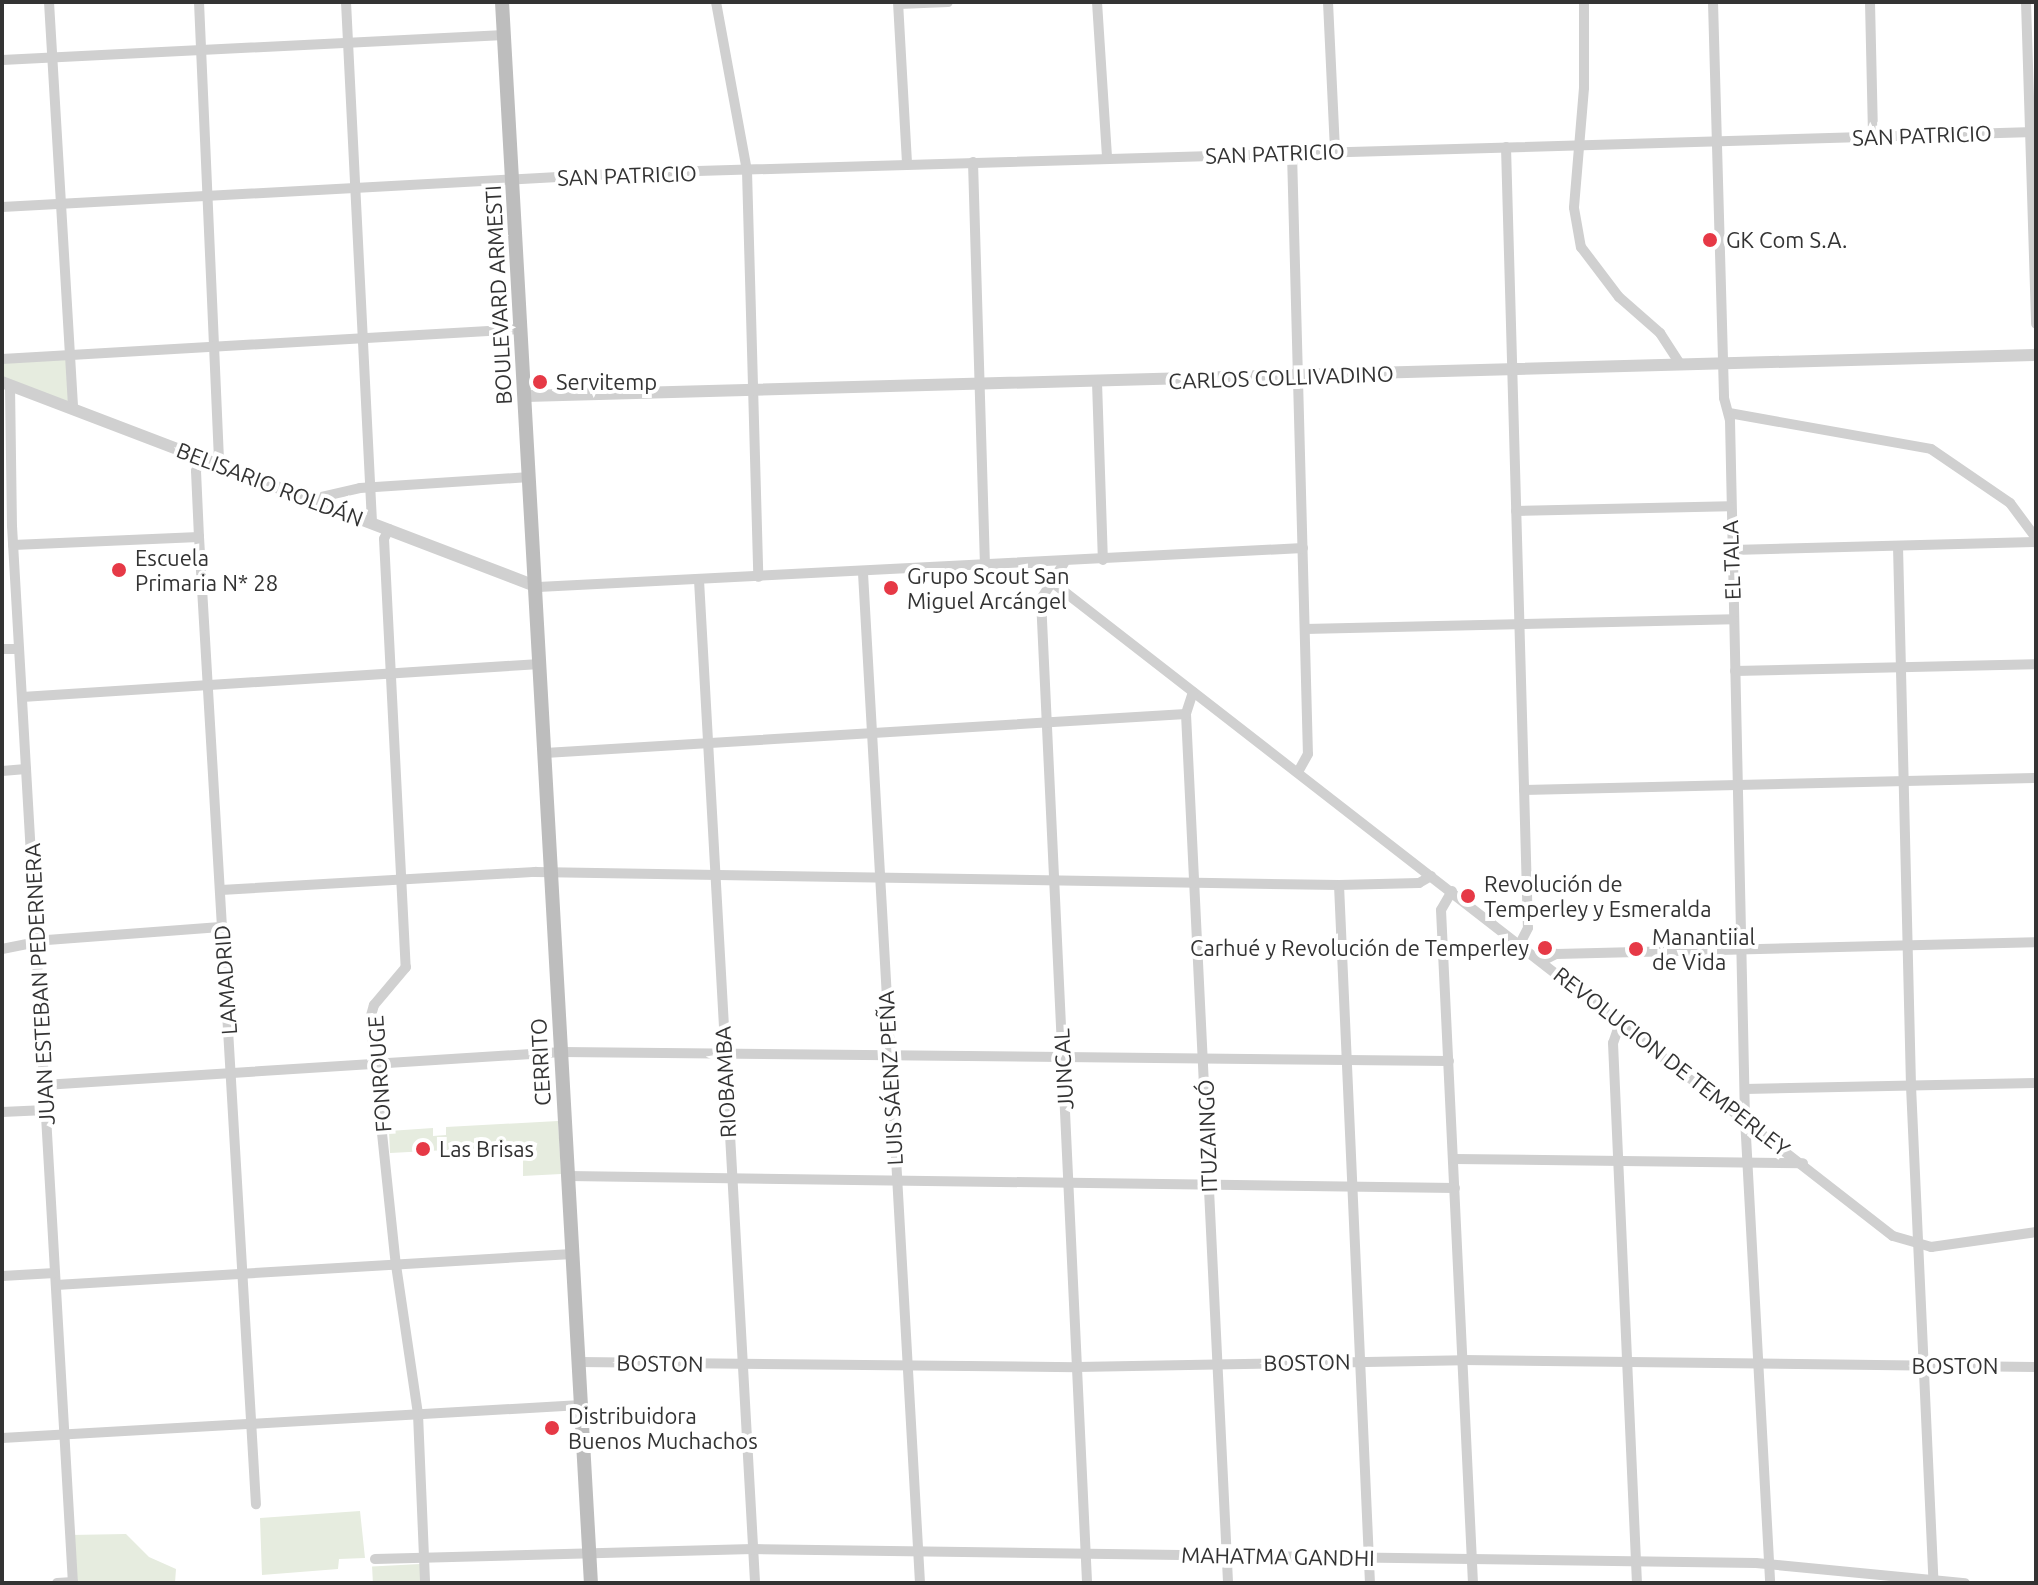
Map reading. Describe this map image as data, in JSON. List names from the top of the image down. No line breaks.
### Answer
{"streets":{"main road":["BOULEVARD ARMESTI","CERRITO"],"street":["SAN PATRICIO","CARLOS COLLIVADINO","BELISARIO ROLDÁN","EL TALA","LAMADRID","JUAN ESTEBAN PEDERNERA","REVOLUCION DE TEMPERLEY","JUNCAL","FONROUGE","LUIS SÁENZ PEÑA","RIOBAMBA","ITUZAINGÓ","BOSTON","MAHATMA GANDHI"]},"crossings":[["SAN PATRICIO","BOULEVARD ARMESTI"],["SAN PATRICIO","EL TALA"],["BOULEVARD ARMESTI","CARLOS COLLIVADINO"],["BOULEVARD ARMESTI","BELISARIO ROLDÁN"],["BOULEVARD ARMESTI","CERRITO"],["CARLOS COLLIVADINO","EL TALA"],["BELISARIO ROLDÁN","LAMADRID"],["BELISARIO ROLDÁN","JUAN ESTEBAN PEDERNERA"],["BELISARIO ROLDÁN","CERRITO"],["BELISARIO ROLDÁN","FONROUGE"],["EL TALA","REVOLUCION DE TEMPERLEY"],["EL TALA","BOSTON"],["EL TALA","MAHATMA GANDHI"],["REVOLUCION DE TEMPERLEY","JUNCAL"],["REVOLUCION DE TEMPERLEY","ITUZAINGÓ"],["CERRITO","BOSTON"],["CERRITO","MAHATMA GANDHI"],["JUNCAL","BOSTON"],["JUNCAL","MAHATMA GANDHI"],["FONROUGE","MAHATMA GANDHI"],["LUIS SÁENZ PEÑA","BOSTON"],["LUIS SÁENZ PEÑA","MAHATMA GANDHI"],["RIOBAMBA","BOSTON"],["RIOBAMBA","MAHATMA GANDHI"],["ITUZAINGÓ","BOSTON"],["ITUZAINGÓ","MAHATMA GANDHI"]],"places":["GK Com S.A.","Servitemp","Escuela Primaria N* 28","Grupo Scout San Miguel Arcángel","Revolución de Temperley y Esmeralda","Carhué y Revolución de Temperley","Manantiial de Vida","Las Brisas","Distribuidora Buenos Muchachos"]}
